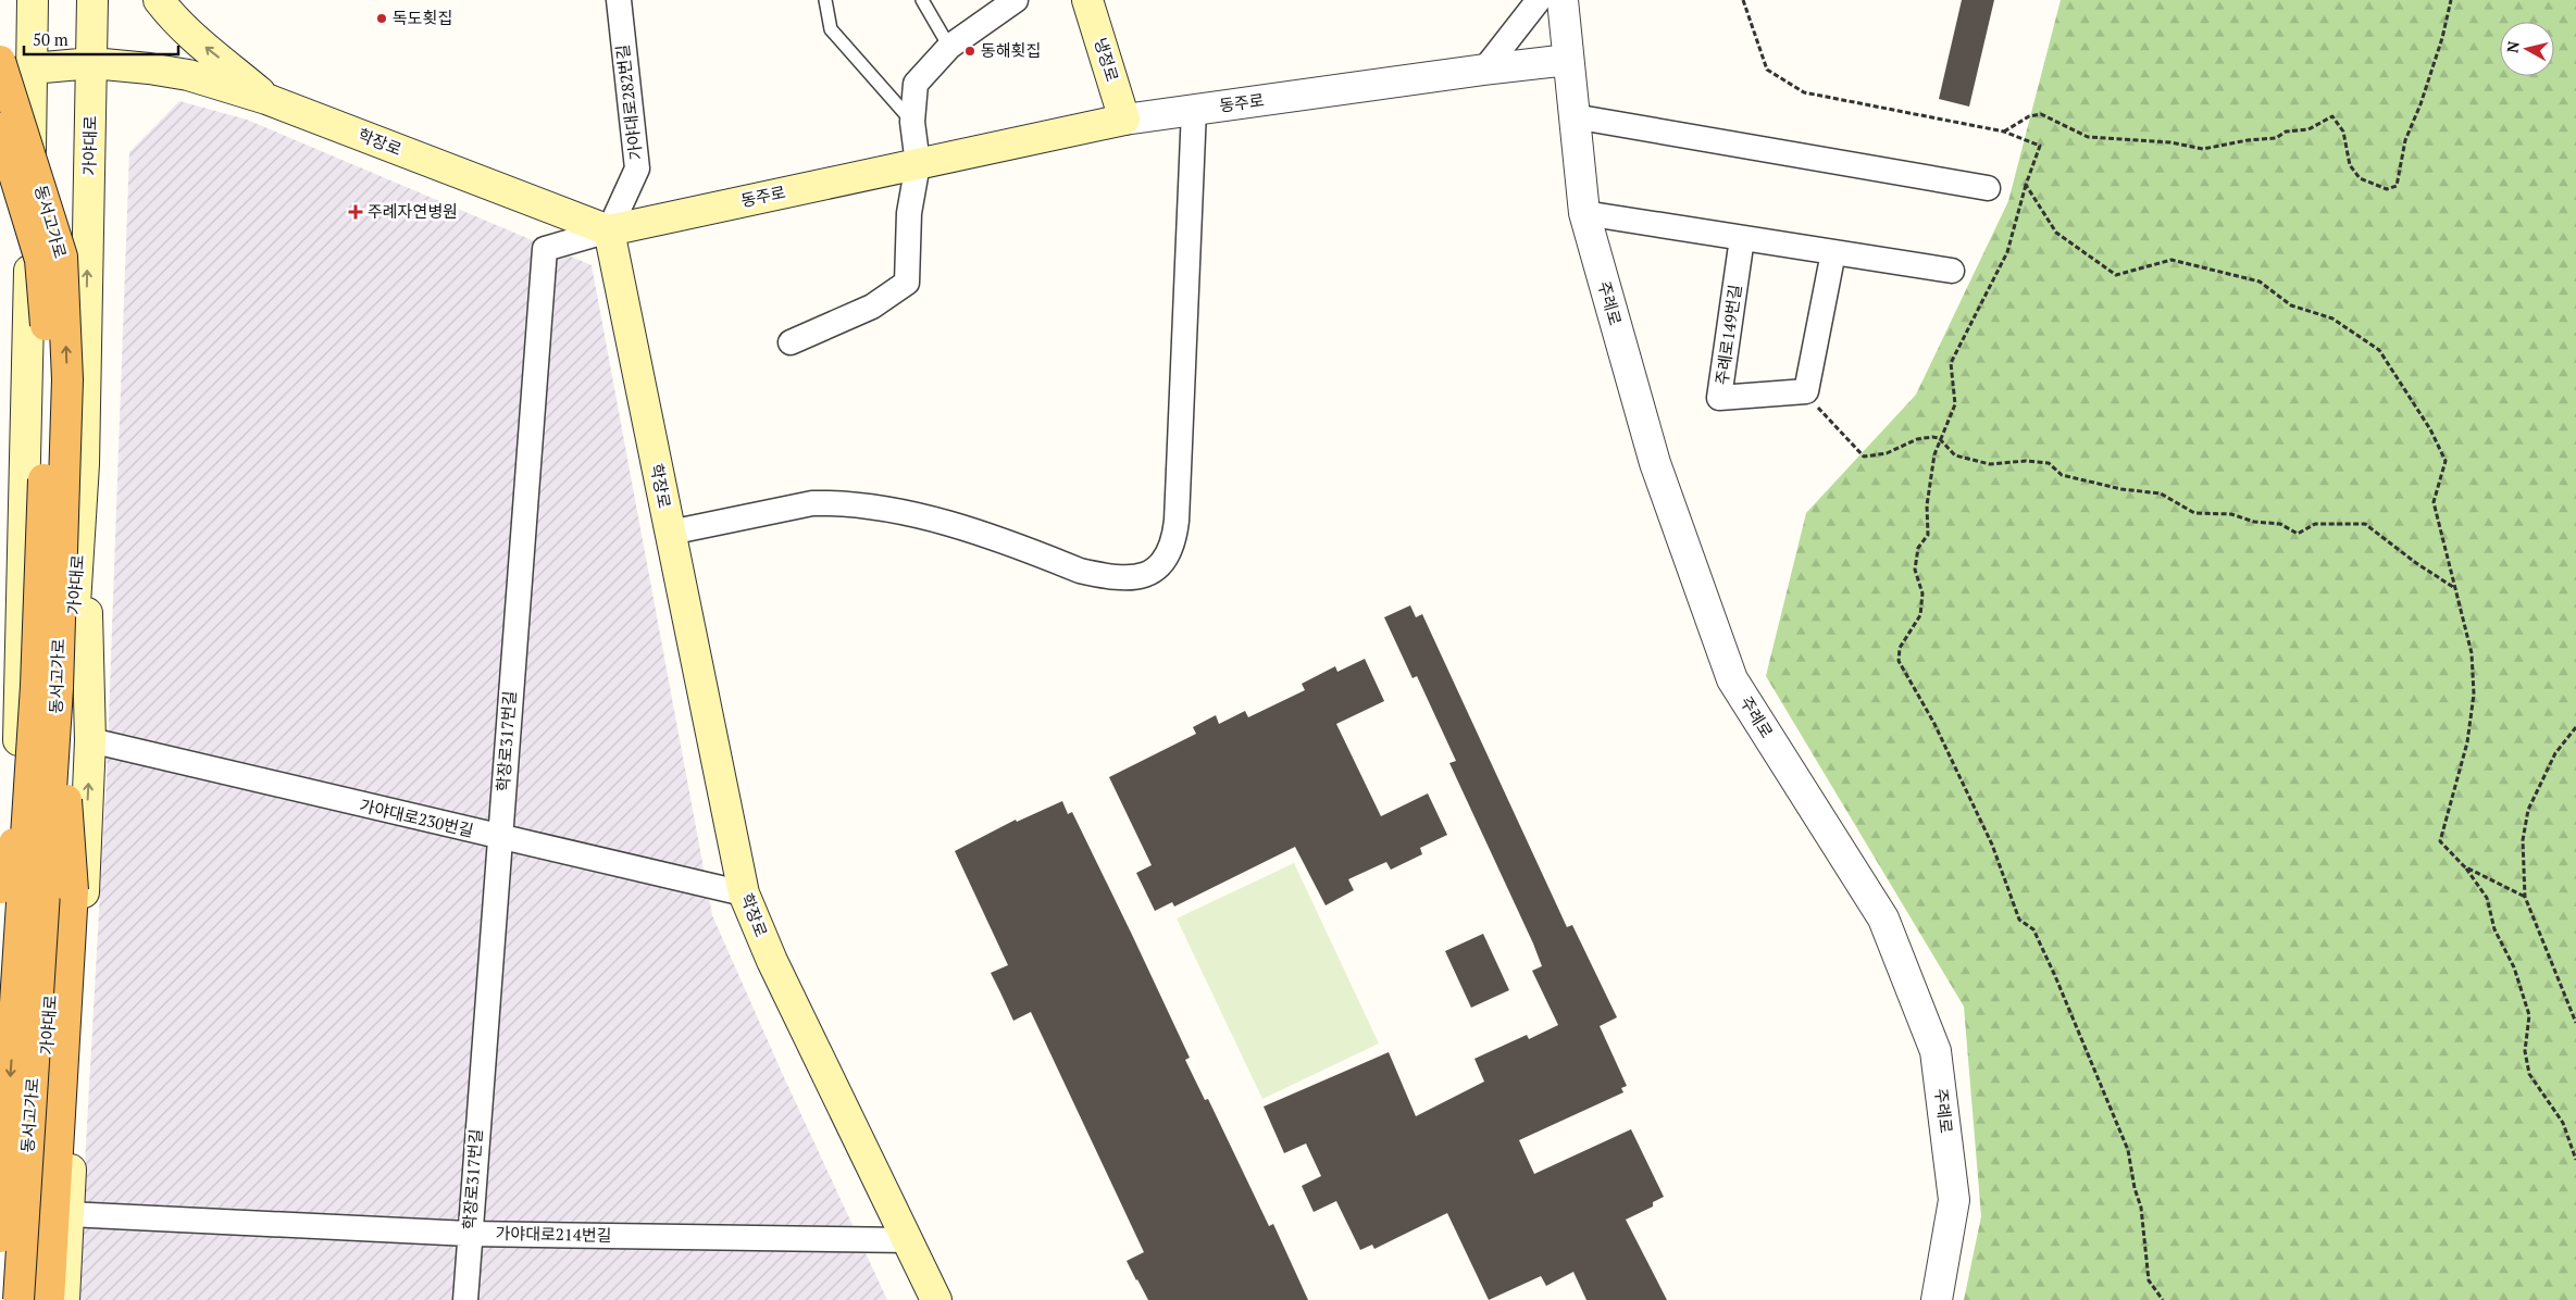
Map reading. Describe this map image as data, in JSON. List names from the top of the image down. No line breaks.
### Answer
{"streets":{"highway":["동서고가로"],"main road":["냉정로","동주로","학장로","가야대로"],"street":["가야대로282번길","주례로","주례로149번길","학장로317번길","가야대로230번길","가야대로214번길"]},"crossings":[["냉정로","동주로"],["가야대로282번길","동주로"],["가야대로282번길","학장로"],["가야대로282번길","학장로317번길"],["동주로","학장로"],["동주로","주례로"],["동주로","학장로317번길"],["학장로","가야대로"],["학장로","학장로317번길"],["학장로","가야대로230번길"],["학장로","가야대로214번길"],["학장로317번길","가야대로230번길"],["학장로317번길","가야대로214번길"]],"places":{"other":["독도횟집","동해횟집"],"health":["주례자연병원"]},"scale_bar":"50 m","north":"left"}
